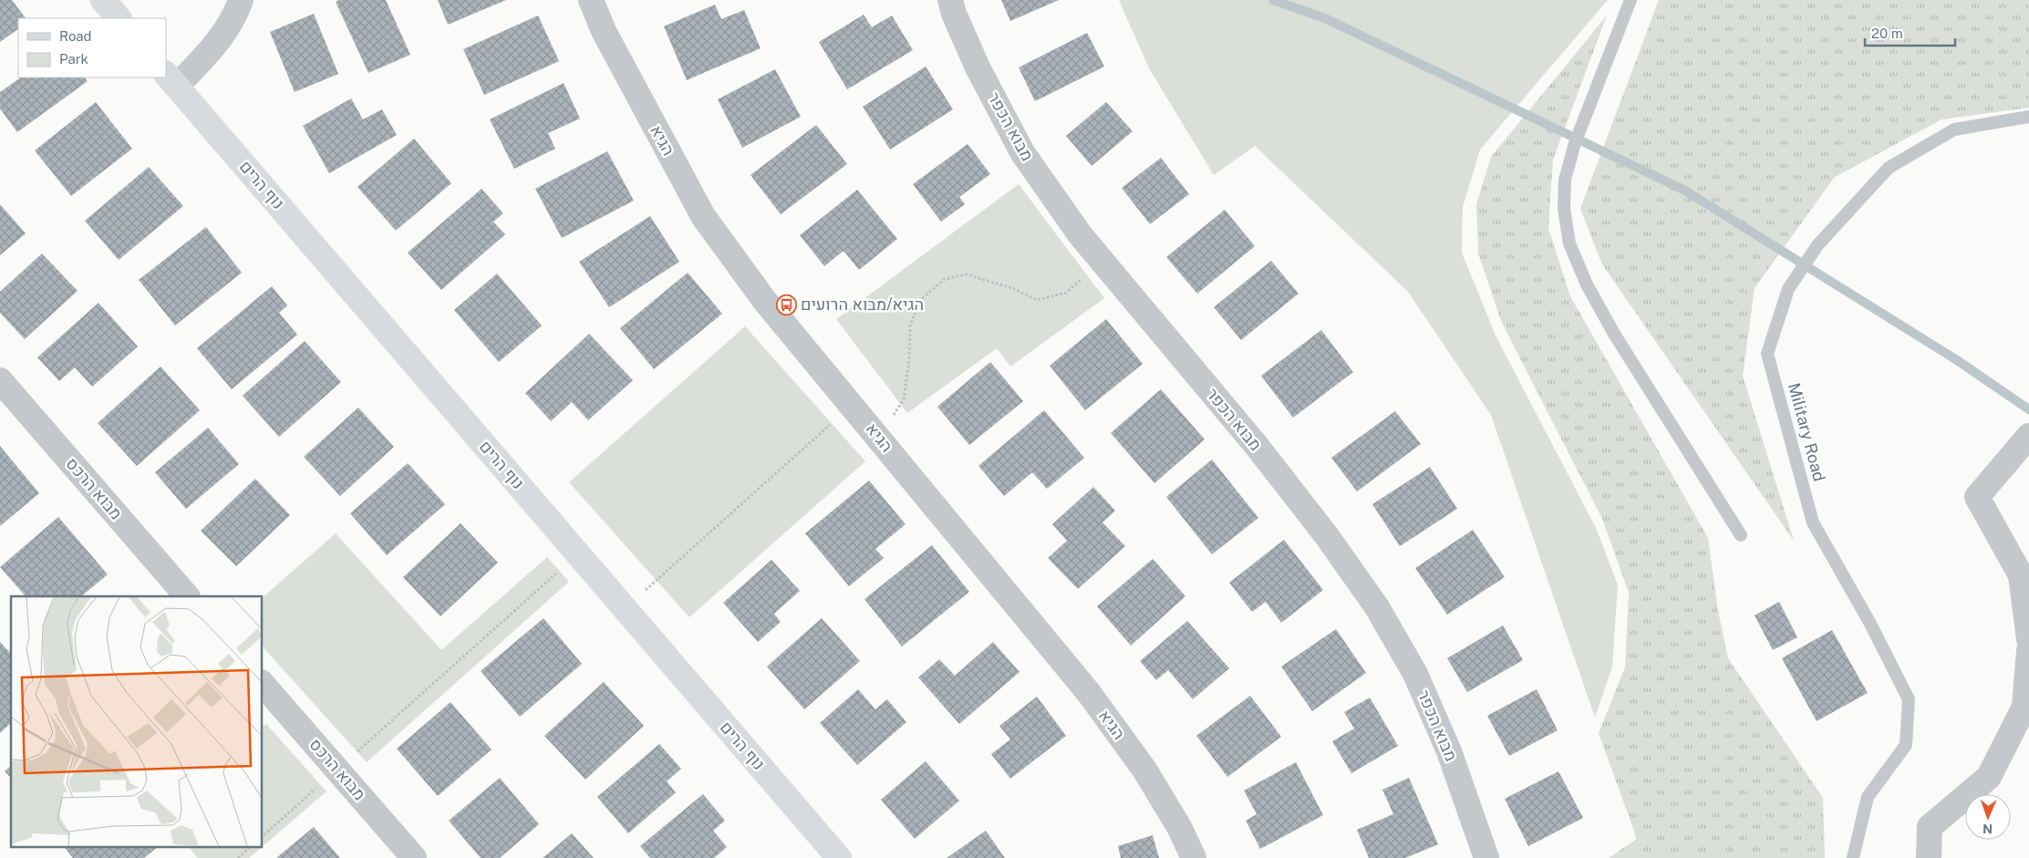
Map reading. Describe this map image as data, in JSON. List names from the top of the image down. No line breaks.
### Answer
{"streets":{"street":["מבוא הכפר","הגיא","נוף הרים","מבוא הרכס"],"lane":["Military Road"]},"places":{"bus stop":["הגיא/מבוא הרועים"]},"legend":["Road","Park"],"scale_bar":"20 m","north":"bottom"}
